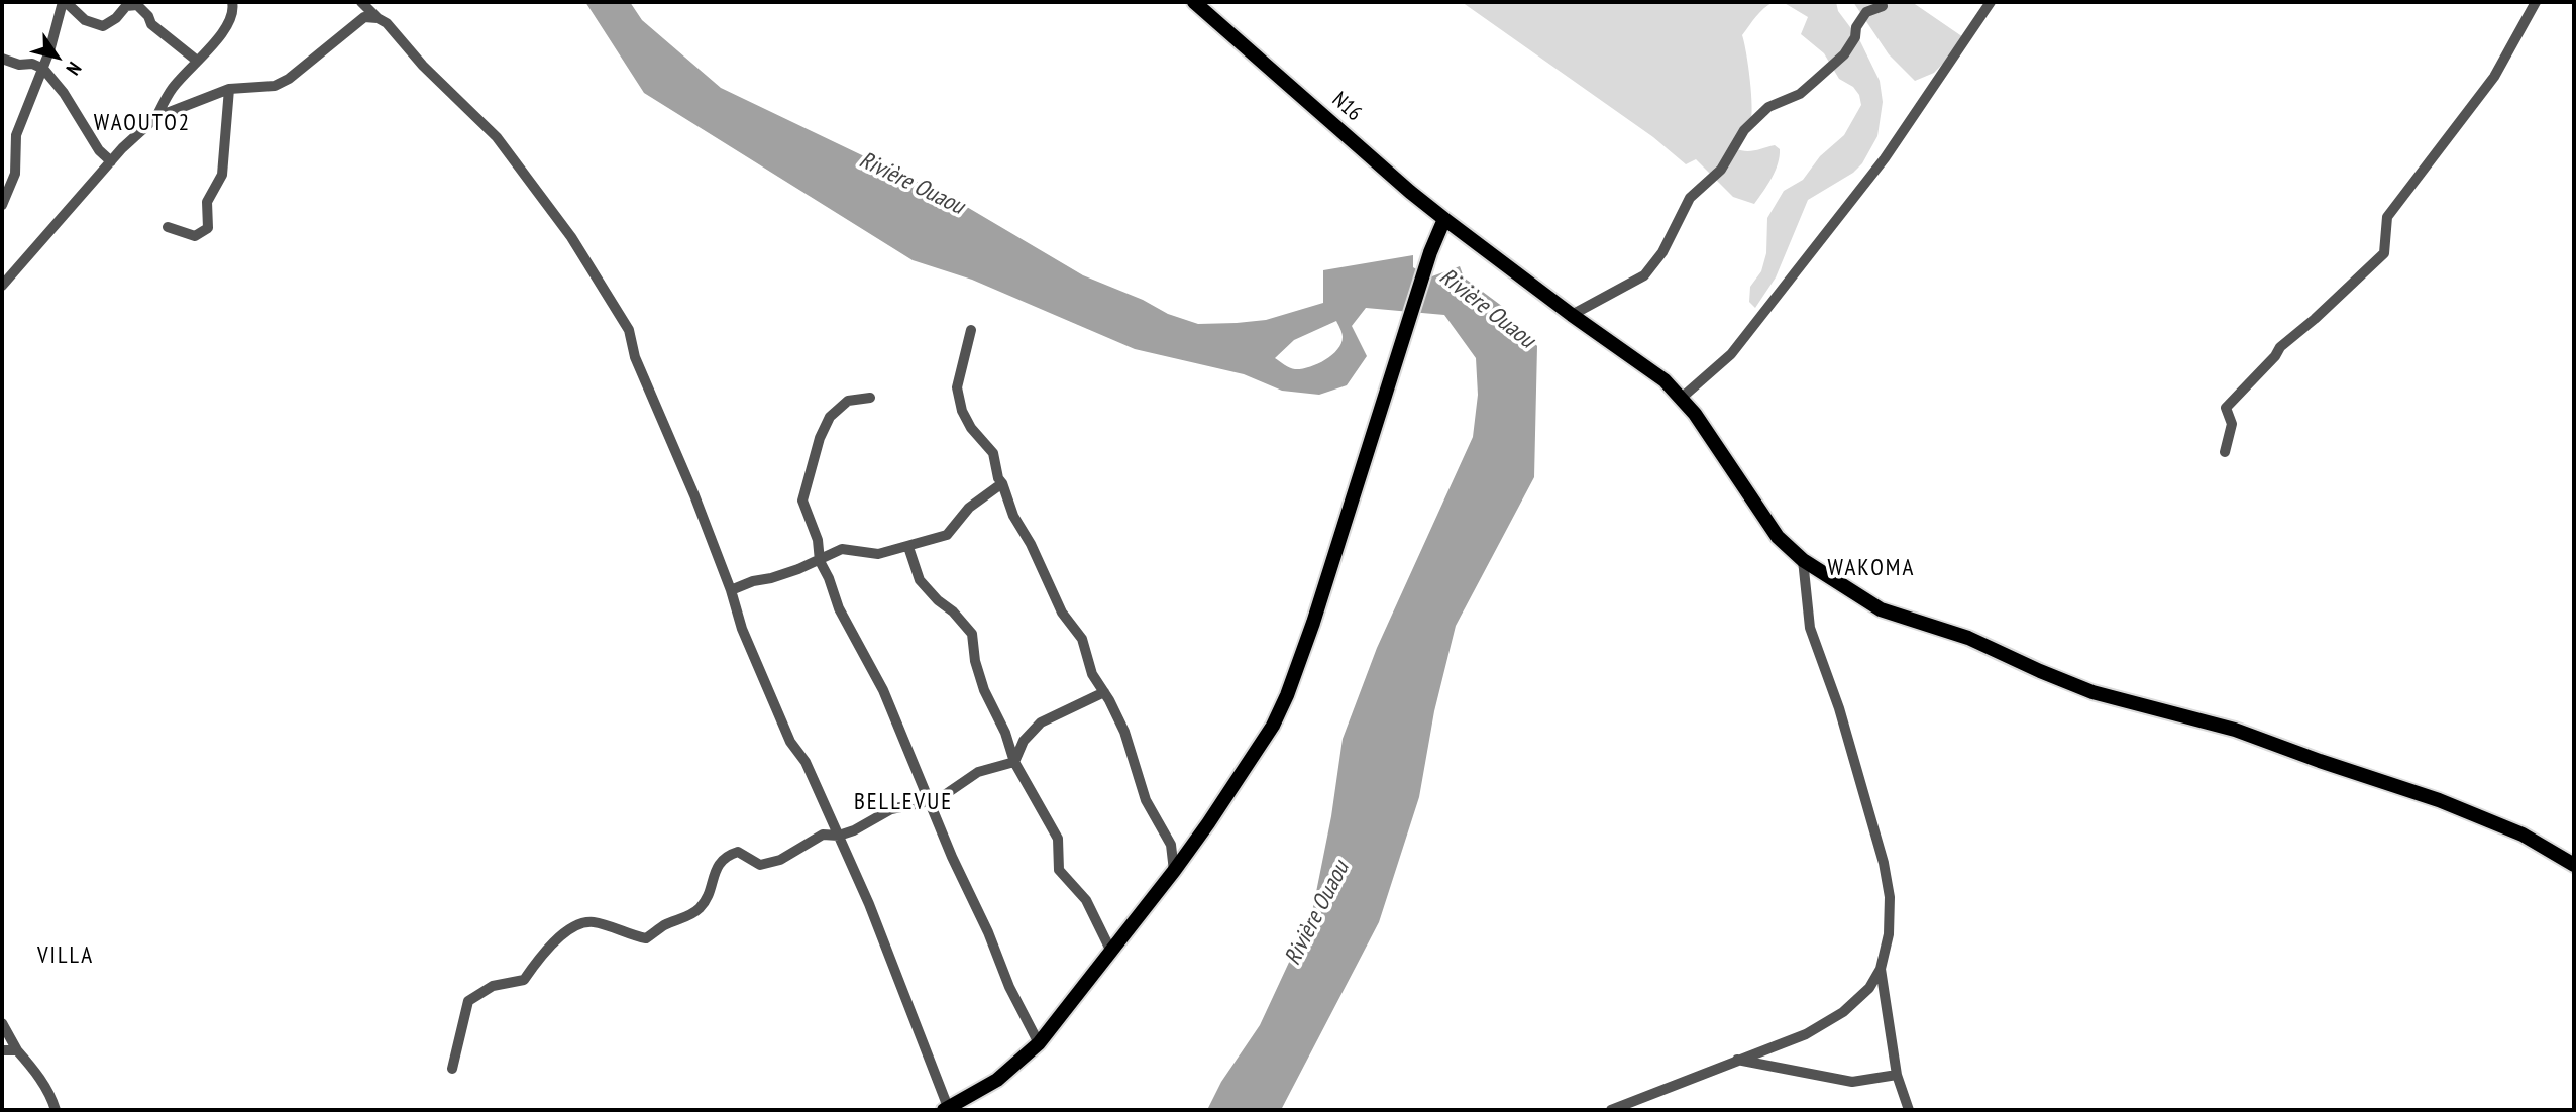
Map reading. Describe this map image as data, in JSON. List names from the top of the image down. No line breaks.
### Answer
{"streets":{"main road":["N16"]},"districts":["WAOUTO2","WAKOMA","BELLEVUE","VILLA"],"water":["Rivière Ouaou"],"north":"bottom right"}
